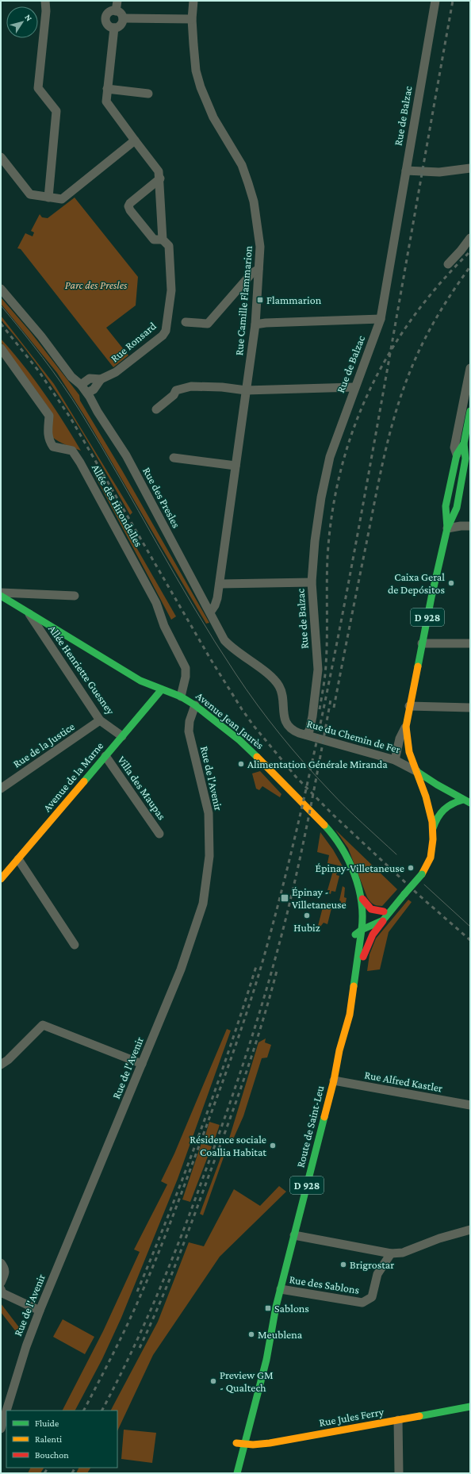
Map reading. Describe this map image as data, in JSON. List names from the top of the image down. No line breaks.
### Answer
{"streets":{"main road":["D 928","Avenue Jean Jaurès","Avenue de la Marne","Route de Saint-Leu","Rue Jules Ferry"],"street":["Rue de Balzac","Rue Camille Flammarion","Rue Ronsard","Rue des Presles","Allée des Hirondelles","Allée Henriette Guesney","Rue du Chemin de Fer","Rue de la Justice","Rue de l'Avenir","Villa des Maupas","Rue Alfred Kastler","Rue des Sablons"]},"crossings":[["Rue de Balzac","Rue du Chemin de Fer"],["Rue Camille Flammarion","Rue des Presles"],["Rue Ronsard","Rue des Presles"],["Rue des Presles","Rue du Chemin de Fer"],["Allée des Hirondelles","Avenue Jean Jaurès"],["D 928","Avenue Jean Jaurès"],["D 928","Rue du Chemin de Fer"],["D 928","Route de Saint-Leu"],["Allée Henriette Guesney","Avenue Jean Jaurès"],["Allée Henriette Guesney","Rue de la Justice"],["Allée Henriette Guesney","Avenue de la Marne"],["Avenue Jean Jaurès","Avenue de la Marne"],["Avenue Jean Jaurès","Rue de l'Avenir"],["Avenue Jean Jaurès","Route de Saint-Leu"],["Avenue de la Marne","Villa des Maupas"],["Rue Alfred Kastler","Route de Saint-Leu"],["Route de Saint-Leu","Rue des Sablons"],["Route de Saint-Leu","Rue Jules Ferry"]],"parks":["Parc des Presles"],"places":{"transit":["Flammarion","Épinay - Villetaneuse","Sablons"],"other":["Caixa Geral de Depósitos","Alimentation Générale Miranda","Épinay-Villetaneuse","Hubiz","Résidence sociale Coallia Habitat","Brigrostar","Meublena","Preview GM - Qualtech"]},"legend":["Fluide","Ralenti","Bouchon"],"north":"top right"}
